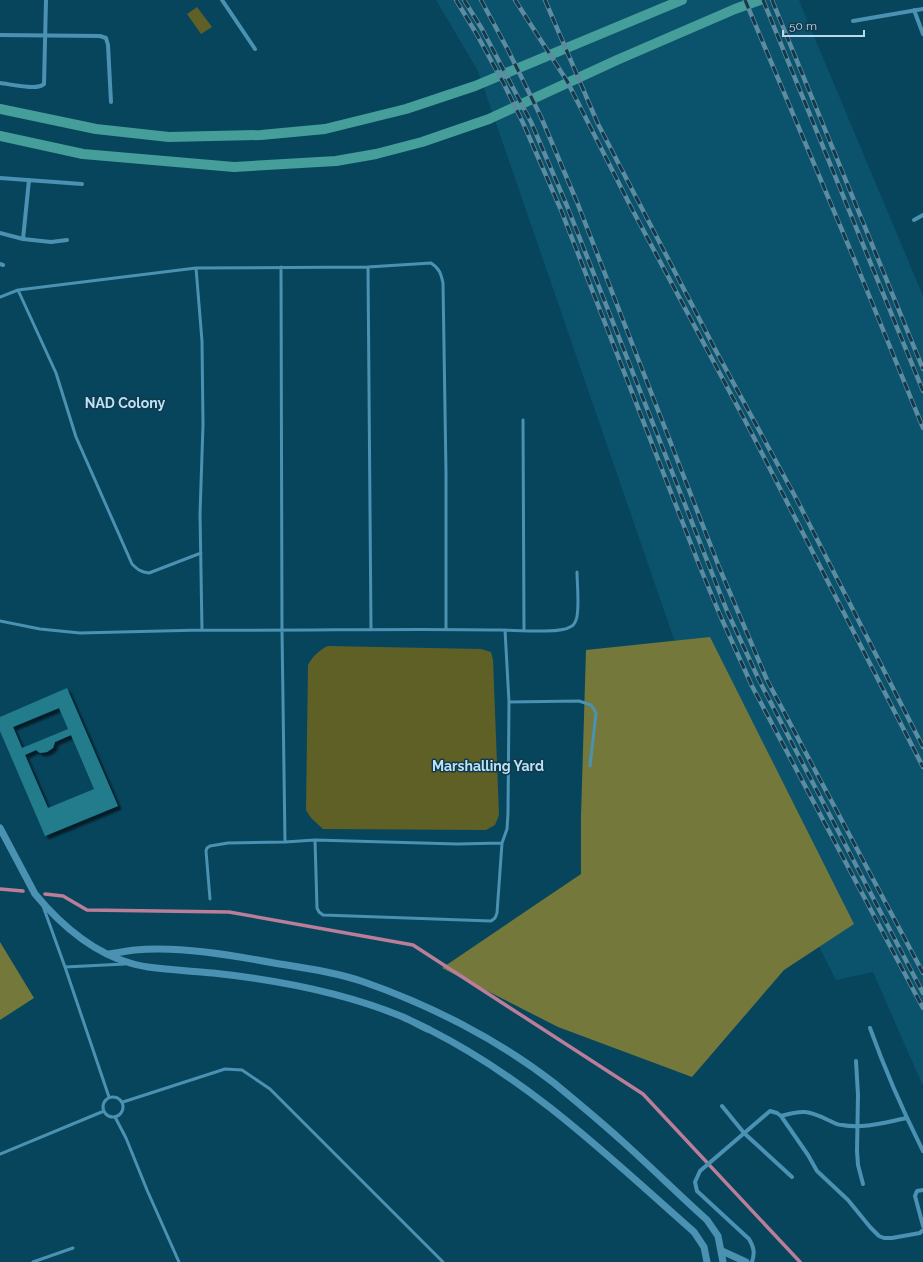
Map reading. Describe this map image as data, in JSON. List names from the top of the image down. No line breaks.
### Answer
{"districts":["NAD Colony","Marshalling Yard"],"scale_bar":"50 m"}
